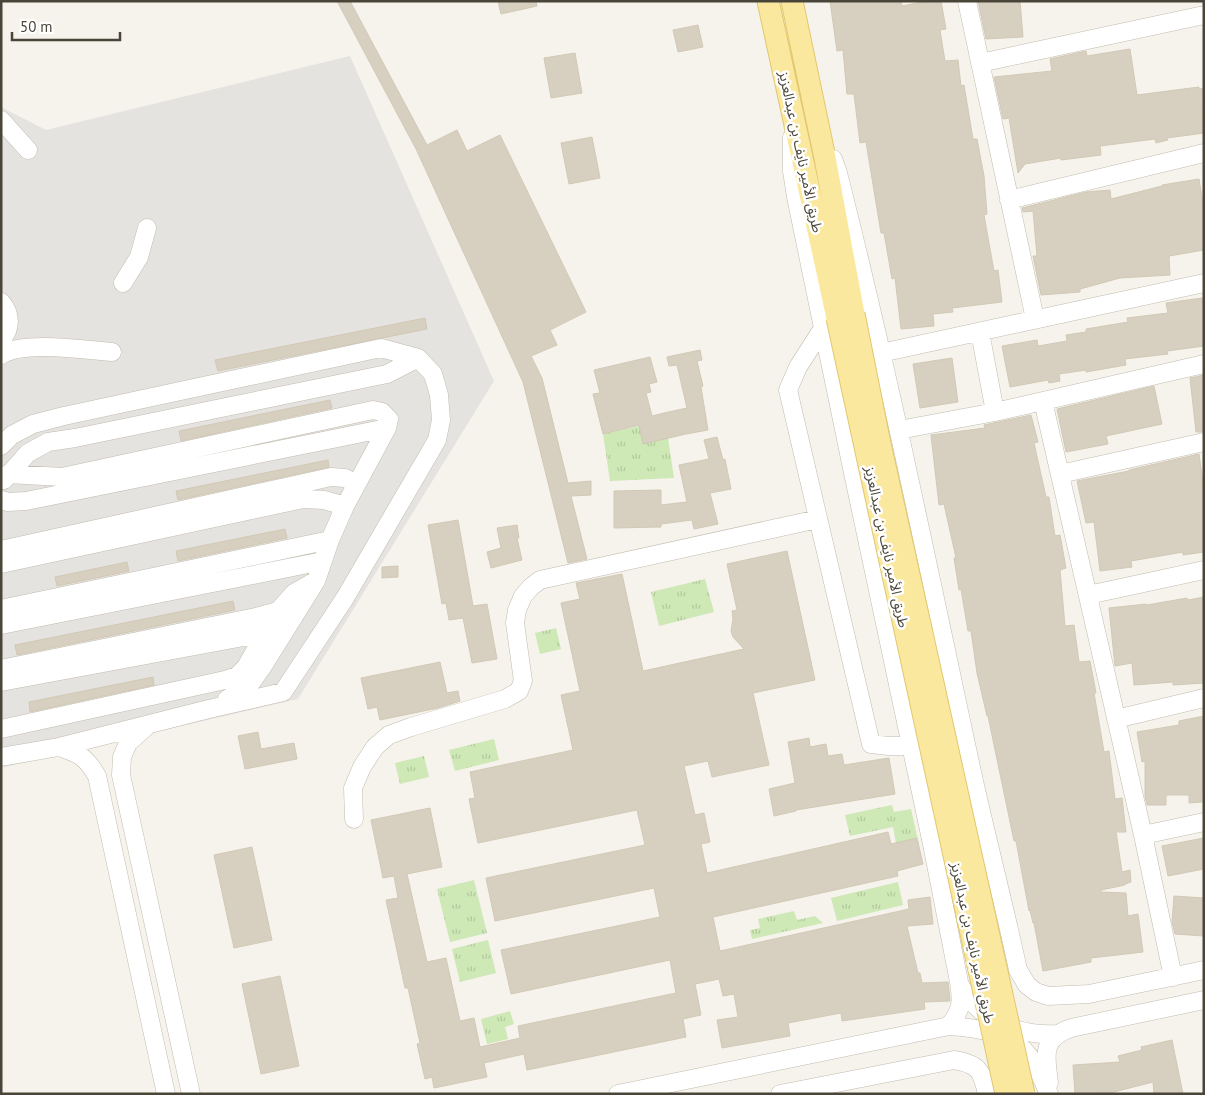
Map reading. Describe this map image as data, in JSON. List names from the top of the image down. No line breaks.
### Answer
{"streets":{"main road":["طريق الأمير نايف بن عبدالعزيز"]},"scale_bar":"50 m"}
